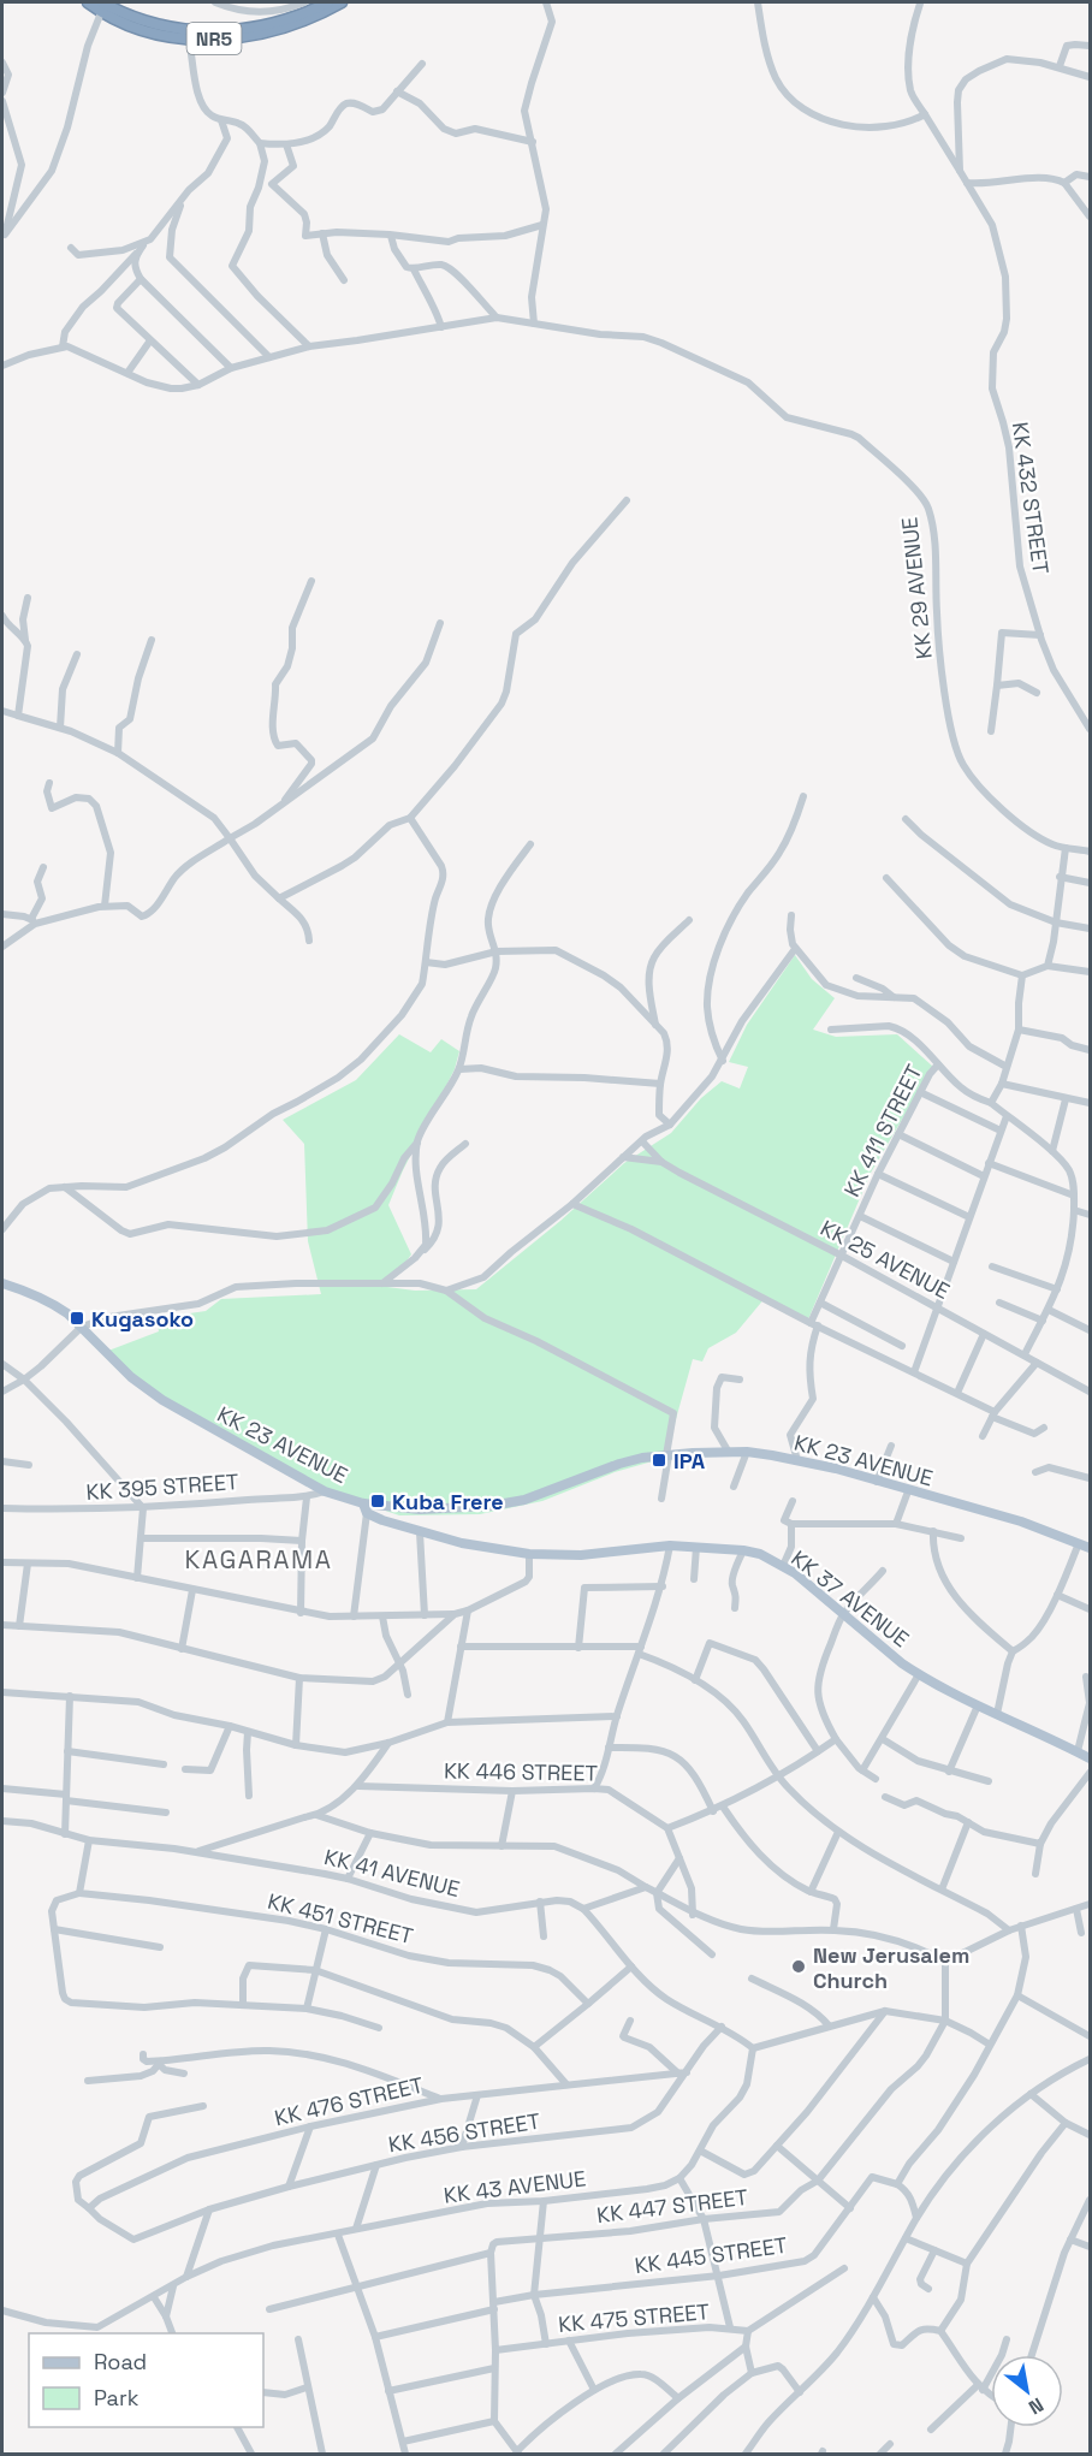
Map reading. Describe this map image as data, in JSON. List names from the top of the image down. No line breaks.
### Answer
{"streets":{"highway":["NR5"],"main road":["KK 23 AVENUE","KK 37 AVENUE"],"street":["KK 432 STREET","KK 29 AVENUE","KK 411 STREET","KK 25 AVENUE","KK 395 STREET","KK 446 STREET","KK 41 AVENUE","KK 451 STREET","KK 476 STREET","KK 456 STREET","KK 43 AVENUE","KK 447 STREET","KK 445 STREET","KK 475 STREET"]},"crossings":[["KK 411 STREET","KK 25 AVENUE"],["KK 411 STREET","KK 23 AVENUE"],["KK 23 AVENUE","KK 395 STREET"],["KK 23 AVENUE","KK 37 AVENUE"],["KK 476 STREET","KK 456 STREET"]],"districts":["KAGARAMA"],"places":{"transit":["Kugasoko","IPA","Kuba Frere"],"other":["New Jerusalem Church"]},"legend":["Road","Park"],"north":"bottom right"}
